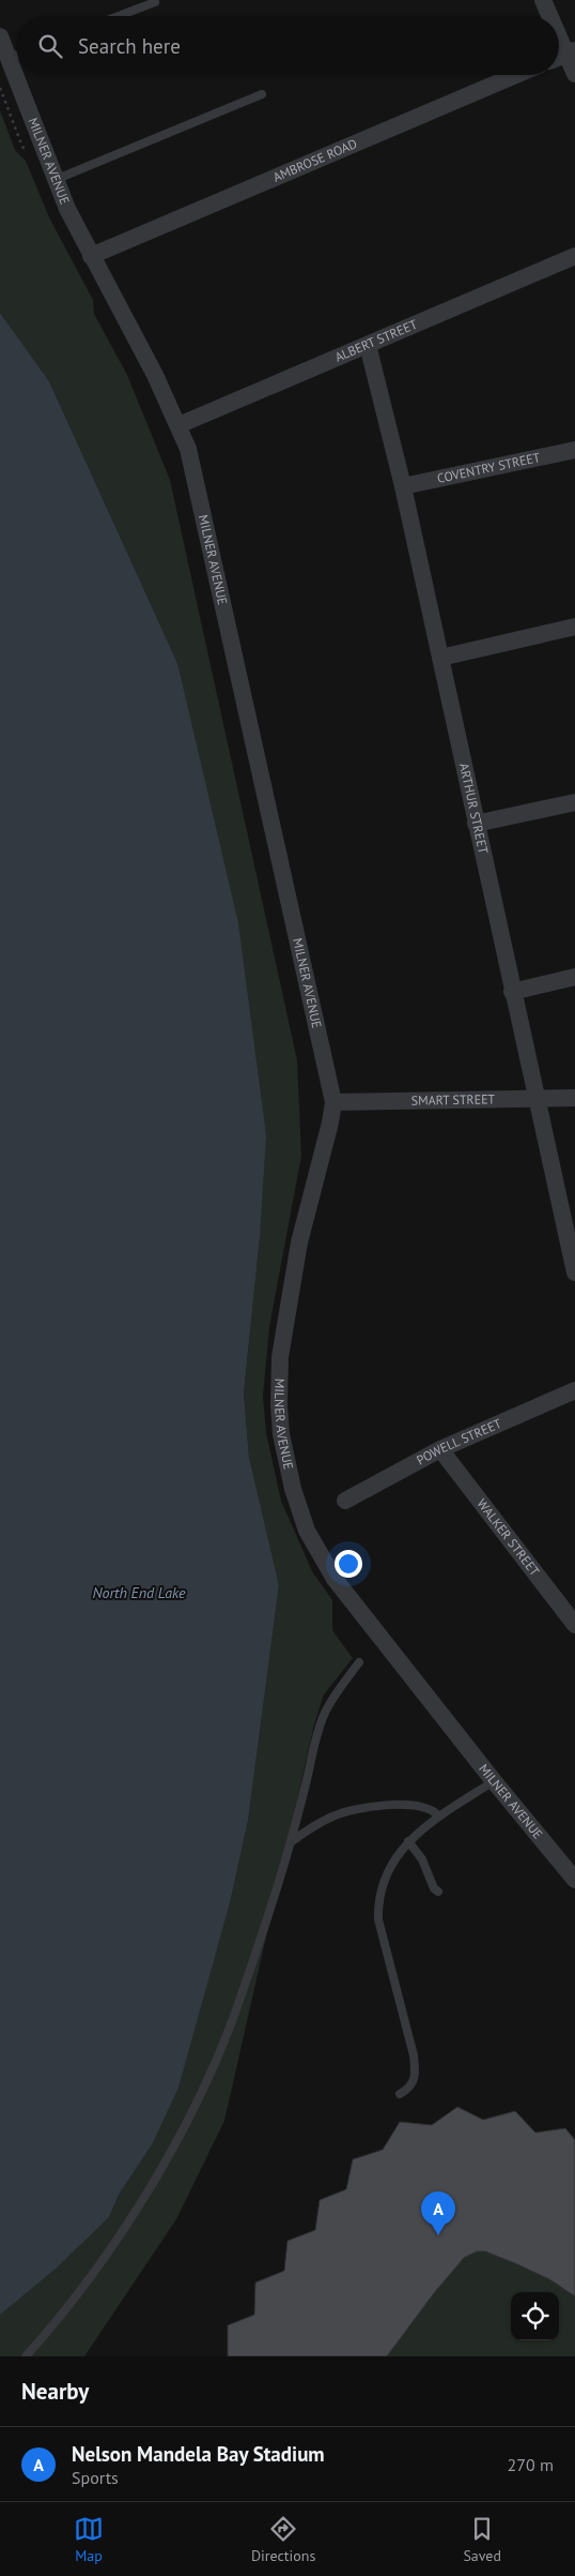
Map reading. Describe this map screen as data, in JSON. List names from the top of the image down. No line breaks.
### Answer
{"streets":{"street":["AMBROSE ROAD","MILNER AVENUE","ALBERT STREET","COVENTRY STREET","ARTHUR STREET","SMART STREET","POWELL STREET","WALKER STREET"]},"crossings":[["AMBROSE ROAD","MILNER AVENUE"],["MILNER AVENUE","ALBERT STREET"],["MILNER AVENUE","SMART STREET"],["ALBERT STREET","ARTHUR STREET"],["COVENTRY STREET","ARTHUR STREET"],["ARTHUR STREET","SMART STREET"],["POWELL STREET","WALKER STREET"]],"water":["North End Lake"],"page":{"search":"Search here","pins":"A","heading":"Nearby","list":[{"mark":"A","name":"Nelson Mandela Bay Stadium","note":"Sports","value":"270 m"}],"nav":["Map","Directions","Saved"]}}
